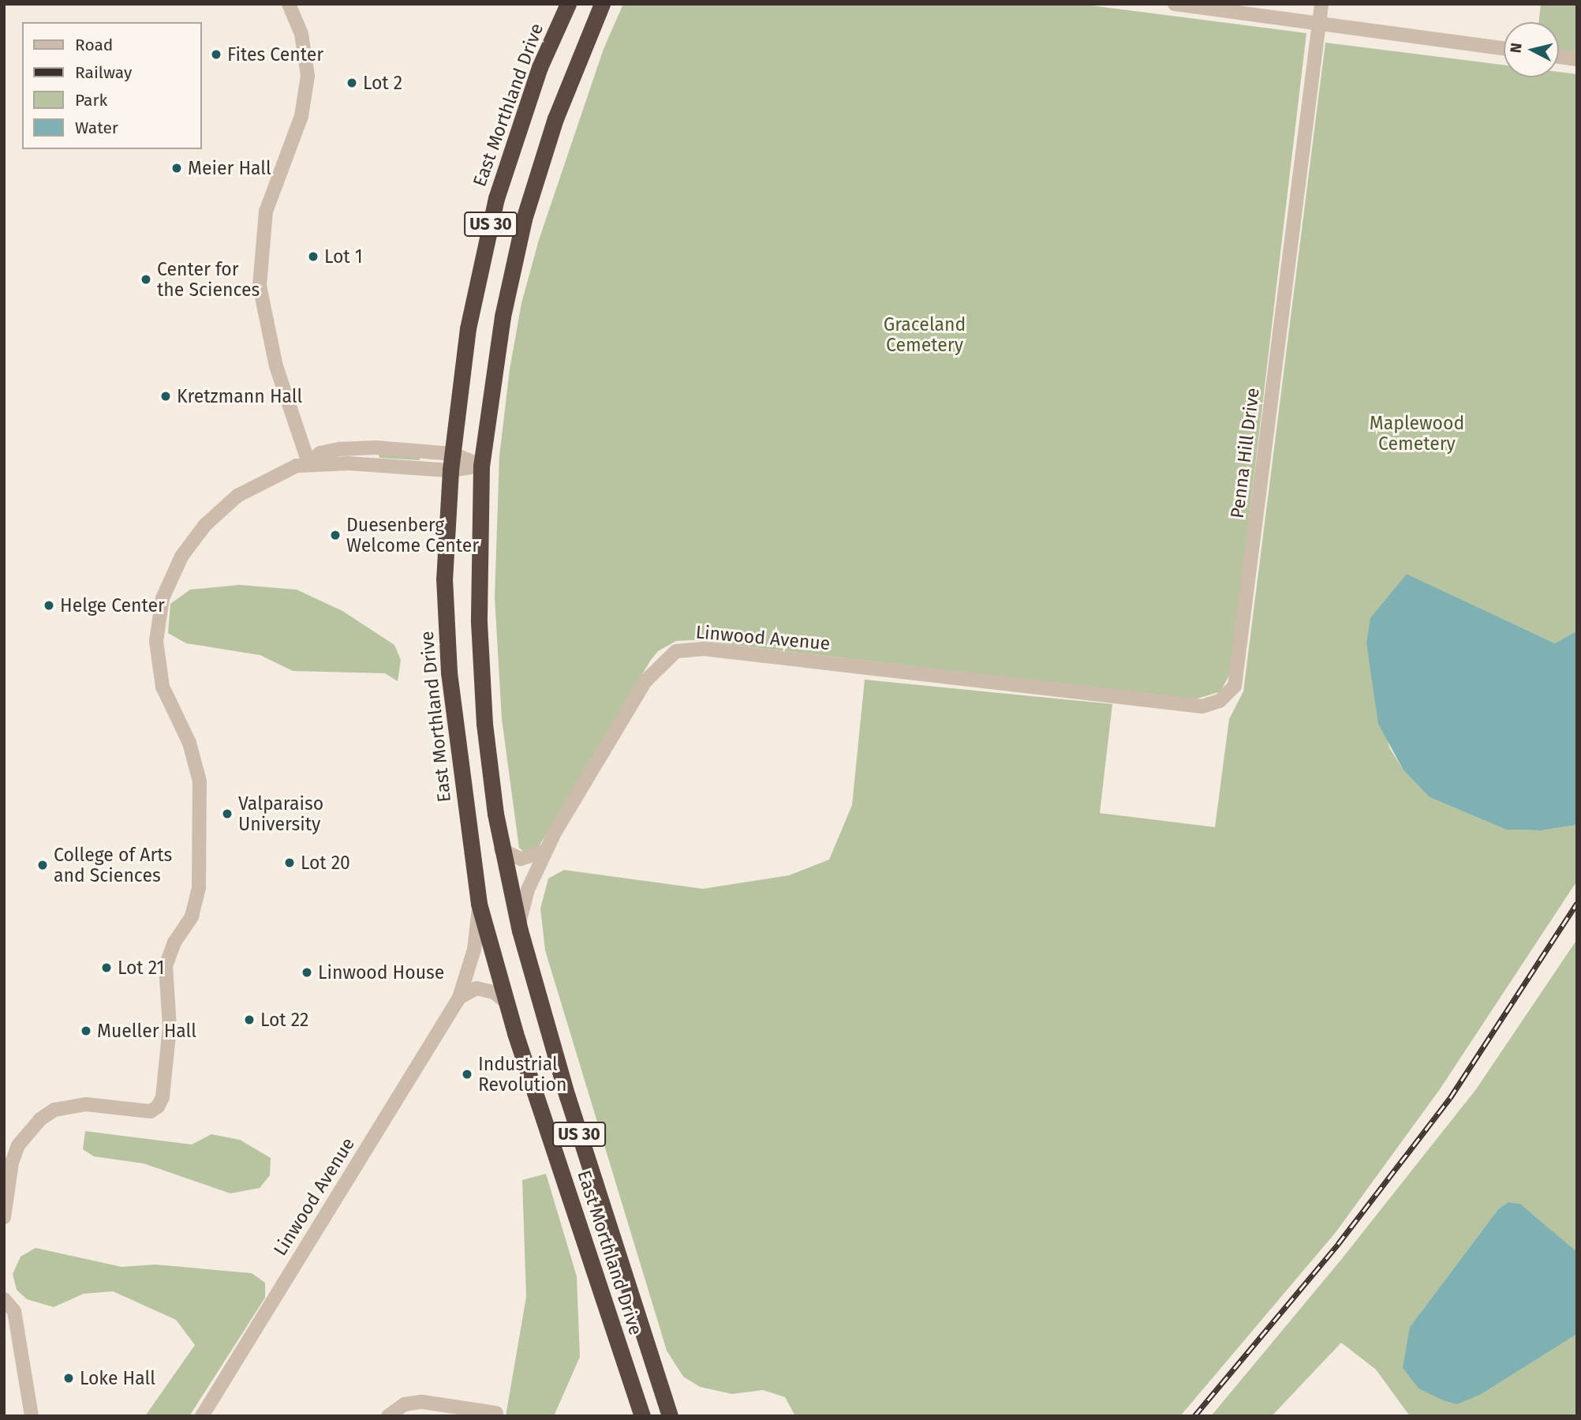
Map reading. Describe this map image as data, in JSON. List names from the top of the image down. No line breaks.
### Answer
{"streets":{"highway":["East Morthland Drive","US 30"],"street":["Penna Hill Drive","Linwood Avenue"]},"crossings":[["East Morthland Drive","Linwood Avenue"],["Penna Hill Drive","Linwood Avenue"]],"parks":["Graceland Cemetery","Maplewood Cemetery"],"places":["Fites Center","Lot 2","Meier Hall","Lot 1","Center for the Sciences","Kretzmann Hall","Duesenberg Welcome Center","Helge Center","Valparaiso University","Lot 20","College of Arts and Sciences","Lot 21","Linwood House","Lot 22","Mueller Hall","Industrial Revolution","Loke Hall"],"legend":["Road","Railway","Park","Water"],"north":"left"}
